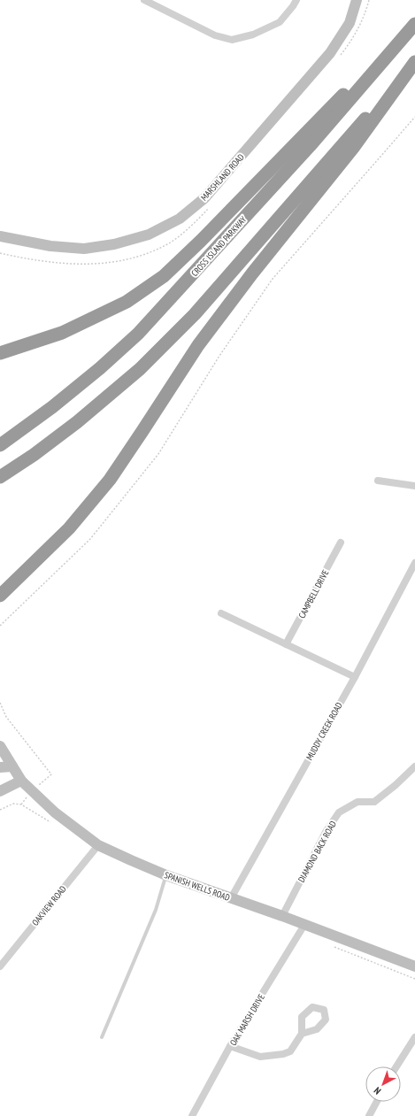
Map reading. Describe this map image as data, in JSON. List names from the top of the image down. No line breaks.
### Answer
{"streets":{"highway":["CROSS ISLAND PARKWAY"],"street":["MARSHLAND ROAD","CAMPBELL DRIVE","MUDDY CREEK ROAD","DIAMOND BACK ROAD","SPANISH WELLS ROAD","OAKVIEW ROAD","OAK MARSH DRIVE"]},"crossings":[["MUDDY CREEK ROAD","SPANISH WELLS ROAD"],["DIAMOND BACK ROAD","SPANISH WELLS ROAD"],["SPANISH WELLS ROAD","OAKVIEW ROAD"],["SPANISH WELLS ROAD","OAK MARSH DRIVE"]],"north":"bottom left"}
